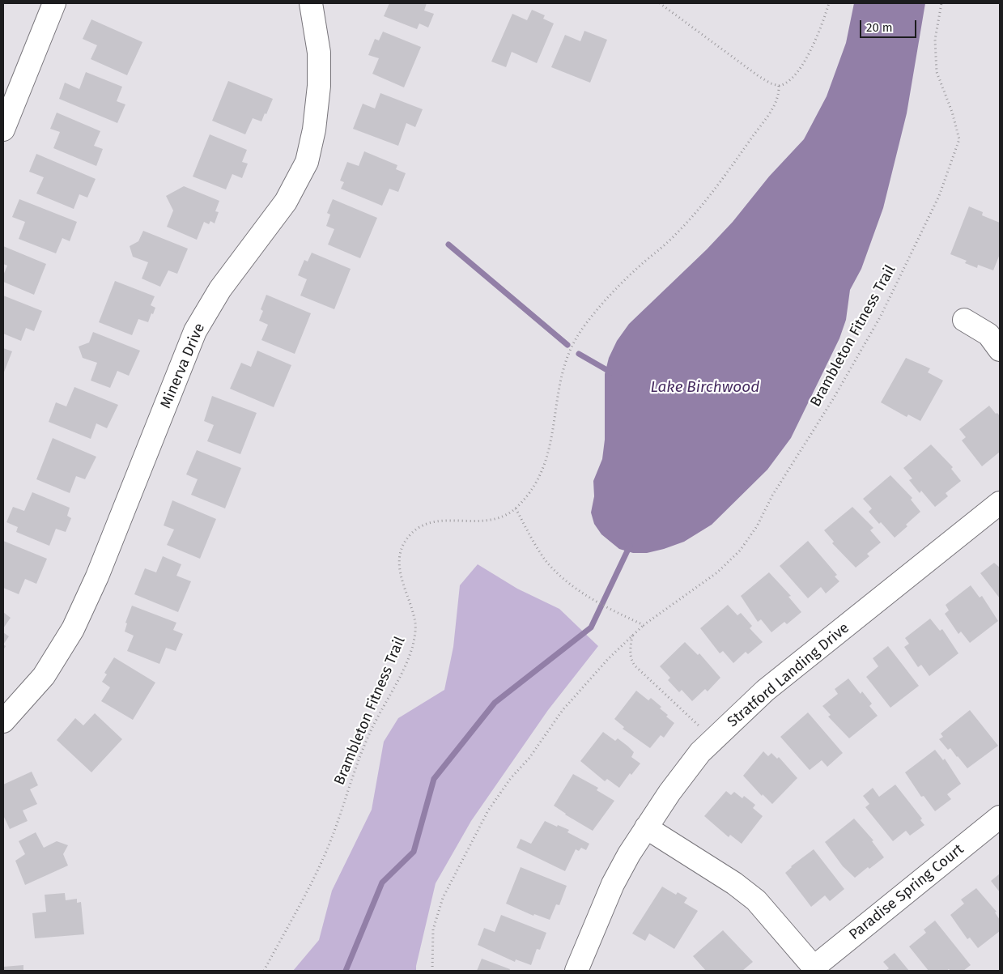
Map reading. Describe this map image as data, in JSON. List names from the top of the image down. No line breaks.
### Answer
{"streets":{"street":["Minerva Drive","Stratford Landing Drive","Paradise Spring Court"],"path":["Brambleton Fitness Trail"]},"water":["Lake Birchwood"],"scale_bar":"20 m"}
